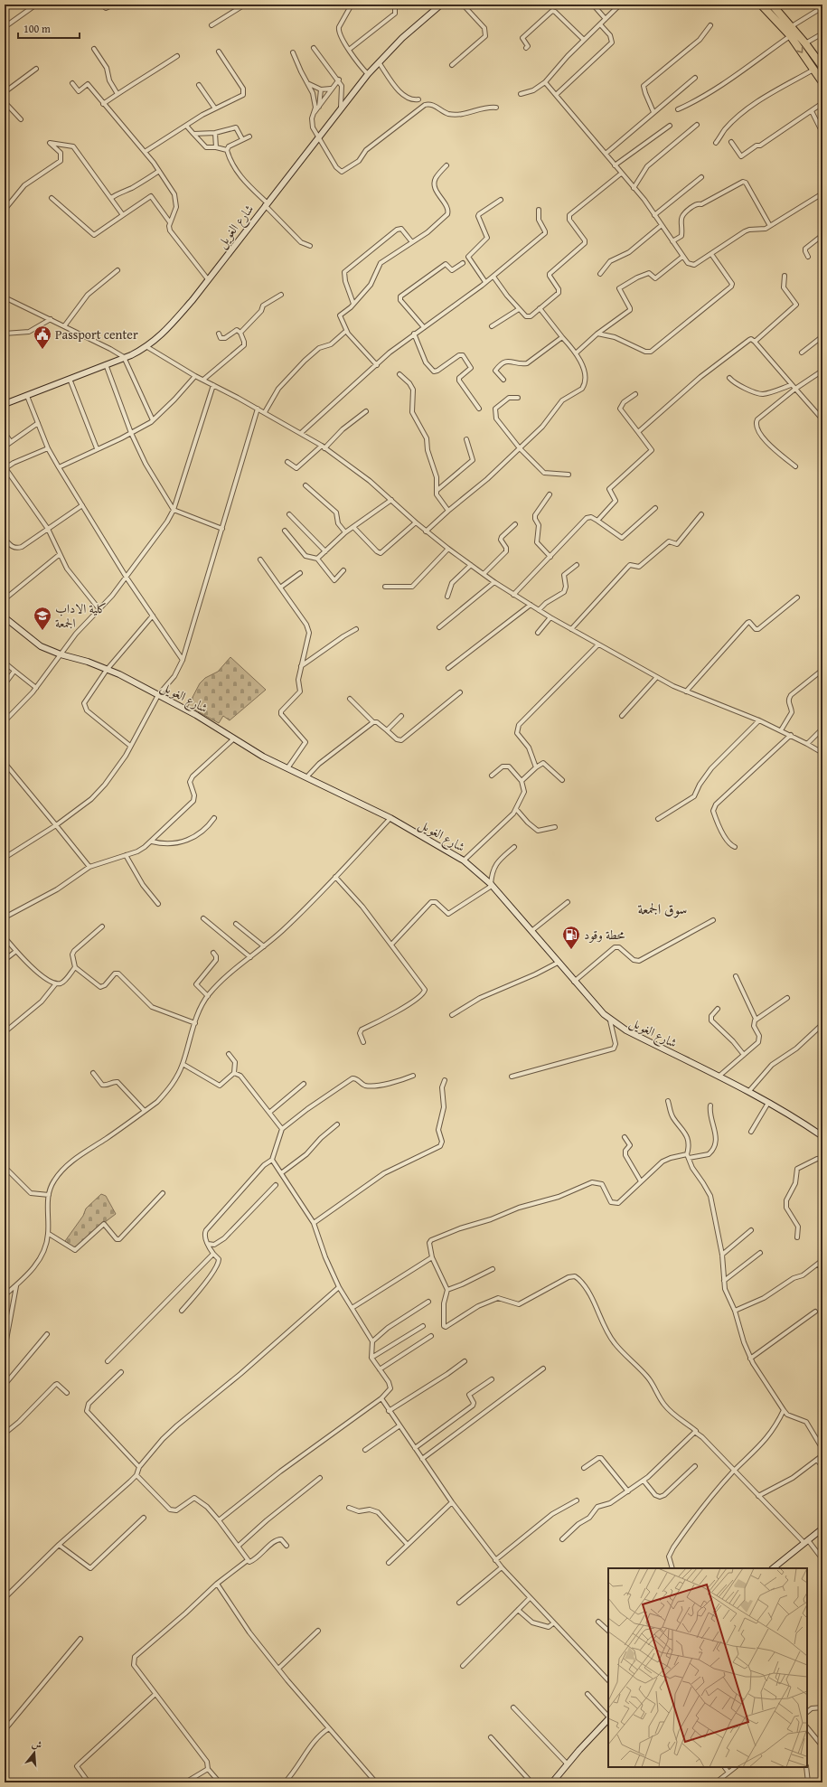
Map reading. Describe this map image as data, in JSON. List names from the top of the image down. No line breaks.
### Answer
{"streets":{"street":["شارع الغويل"]},"districts":["سوق الجمعة"],"places":{"public building":["Passport center"],"school or university":["كلية اﻻداب الجمعة"],"fuel station":["محطة وقود"]},"scale_bar":"100 m","north":"top"}
